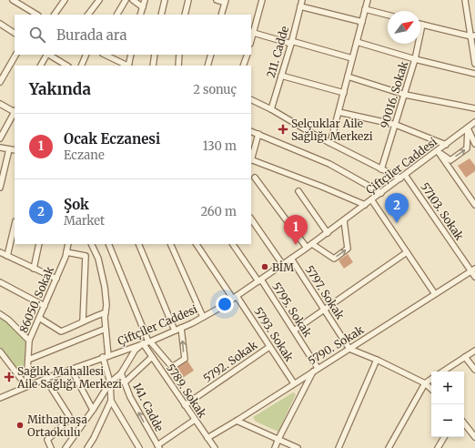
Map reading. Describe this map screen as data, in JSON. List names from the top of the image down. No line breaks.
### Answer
{"streets":{"street":["211. Cadde","90016. Sokak","Çiftçiler Caddesi","57103. Sokak","5797. Sokak","86050. Sokak","5795. Sokak","5793. Sokak","5790. Sokak","5792. Sokak","5789. Sokak","141. Cadde"]},"crossings":[["Çiftçiler Caddesi","57103. Sokak"],["Çiftçiler Caddesi","5797. Sokak"],["Çiftçiler Caddesi","86050. Sokak"],["Çiftçiler Caddesi","5795. Sokak"],["Çiftçiler Caddesi","5793. Sokak"],["Çiftçiler Caddesi","5789. Sokak"],["57103. Sokak","5790. Sokak"],["5797. Sokak","5790. Sokak"],["5795. Sokak","5790. Sokak"],["5793. Sokak","5790. Sokak"],["5793. Sokak","5792. Sokak"],["5790. Sokak","5789. Sokak"],["5792. Sokak","5789. Sokak"]],"places":{"health":["Selçuklar Aile Sağlığı Merkezi","Sağlık Mahallesi Aile Sağlığı Merkezi"],"other":["BİM","Mithatpaşa Ortaokulu"]},"north":"top right","page":{"search":"Burada ara","heading":["Yakında","2 sonuç"],"list":[{"mark":"1","name":"Ocak Eczanesi","note":"Eczane","value":"130 m"},{"mark":"2","name":"Şok","note":"Market","value":"260 m"}],"pins":["2","1"],"map_buttons":["+","−"]}}
